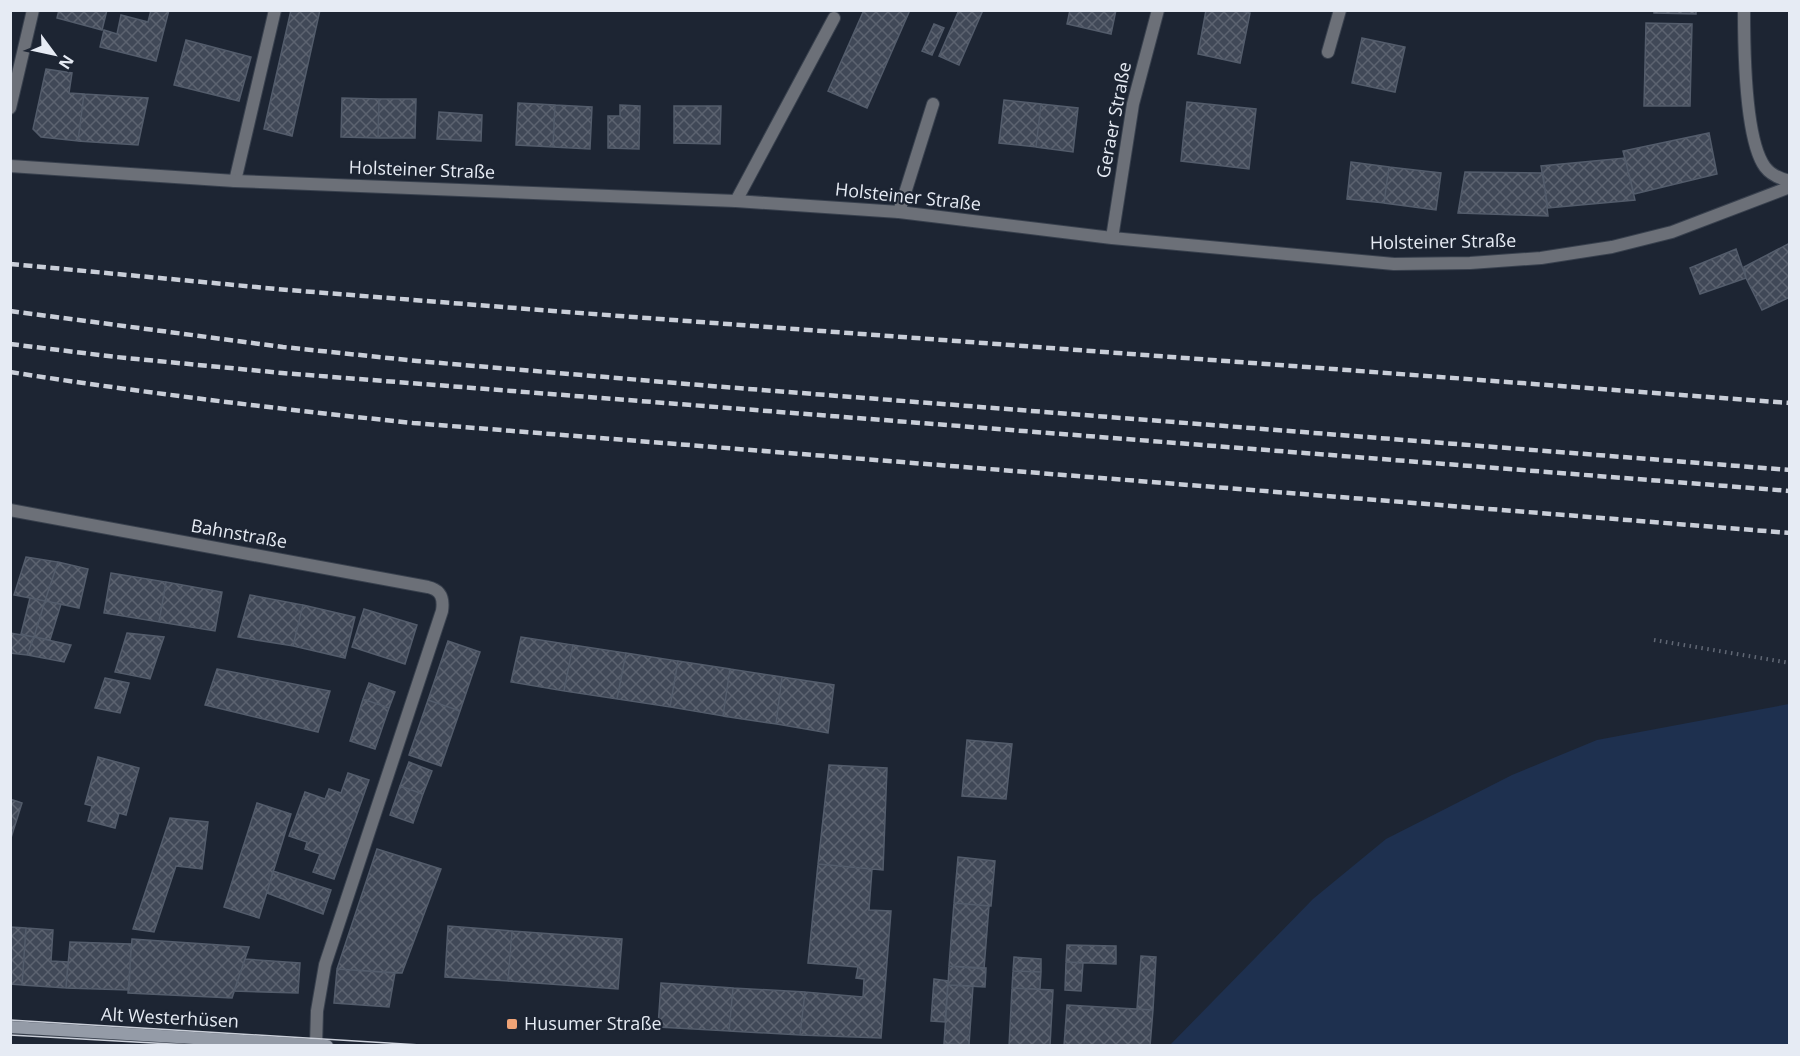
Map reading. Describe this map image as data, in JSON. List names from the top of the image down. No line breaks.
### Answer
{"streets":{"main road":["Alt Westerhüsen"],"street":["Geraer Straße","Holsteiner Straße","Bahnstraße"]},"crossings":[["Geraer Straße","Holsteiner Straße"],["Bahnstraße","Alt Westerhüsen"]],"places":{"transit":["Husumer Straße"]},"north":"bottom right"}
